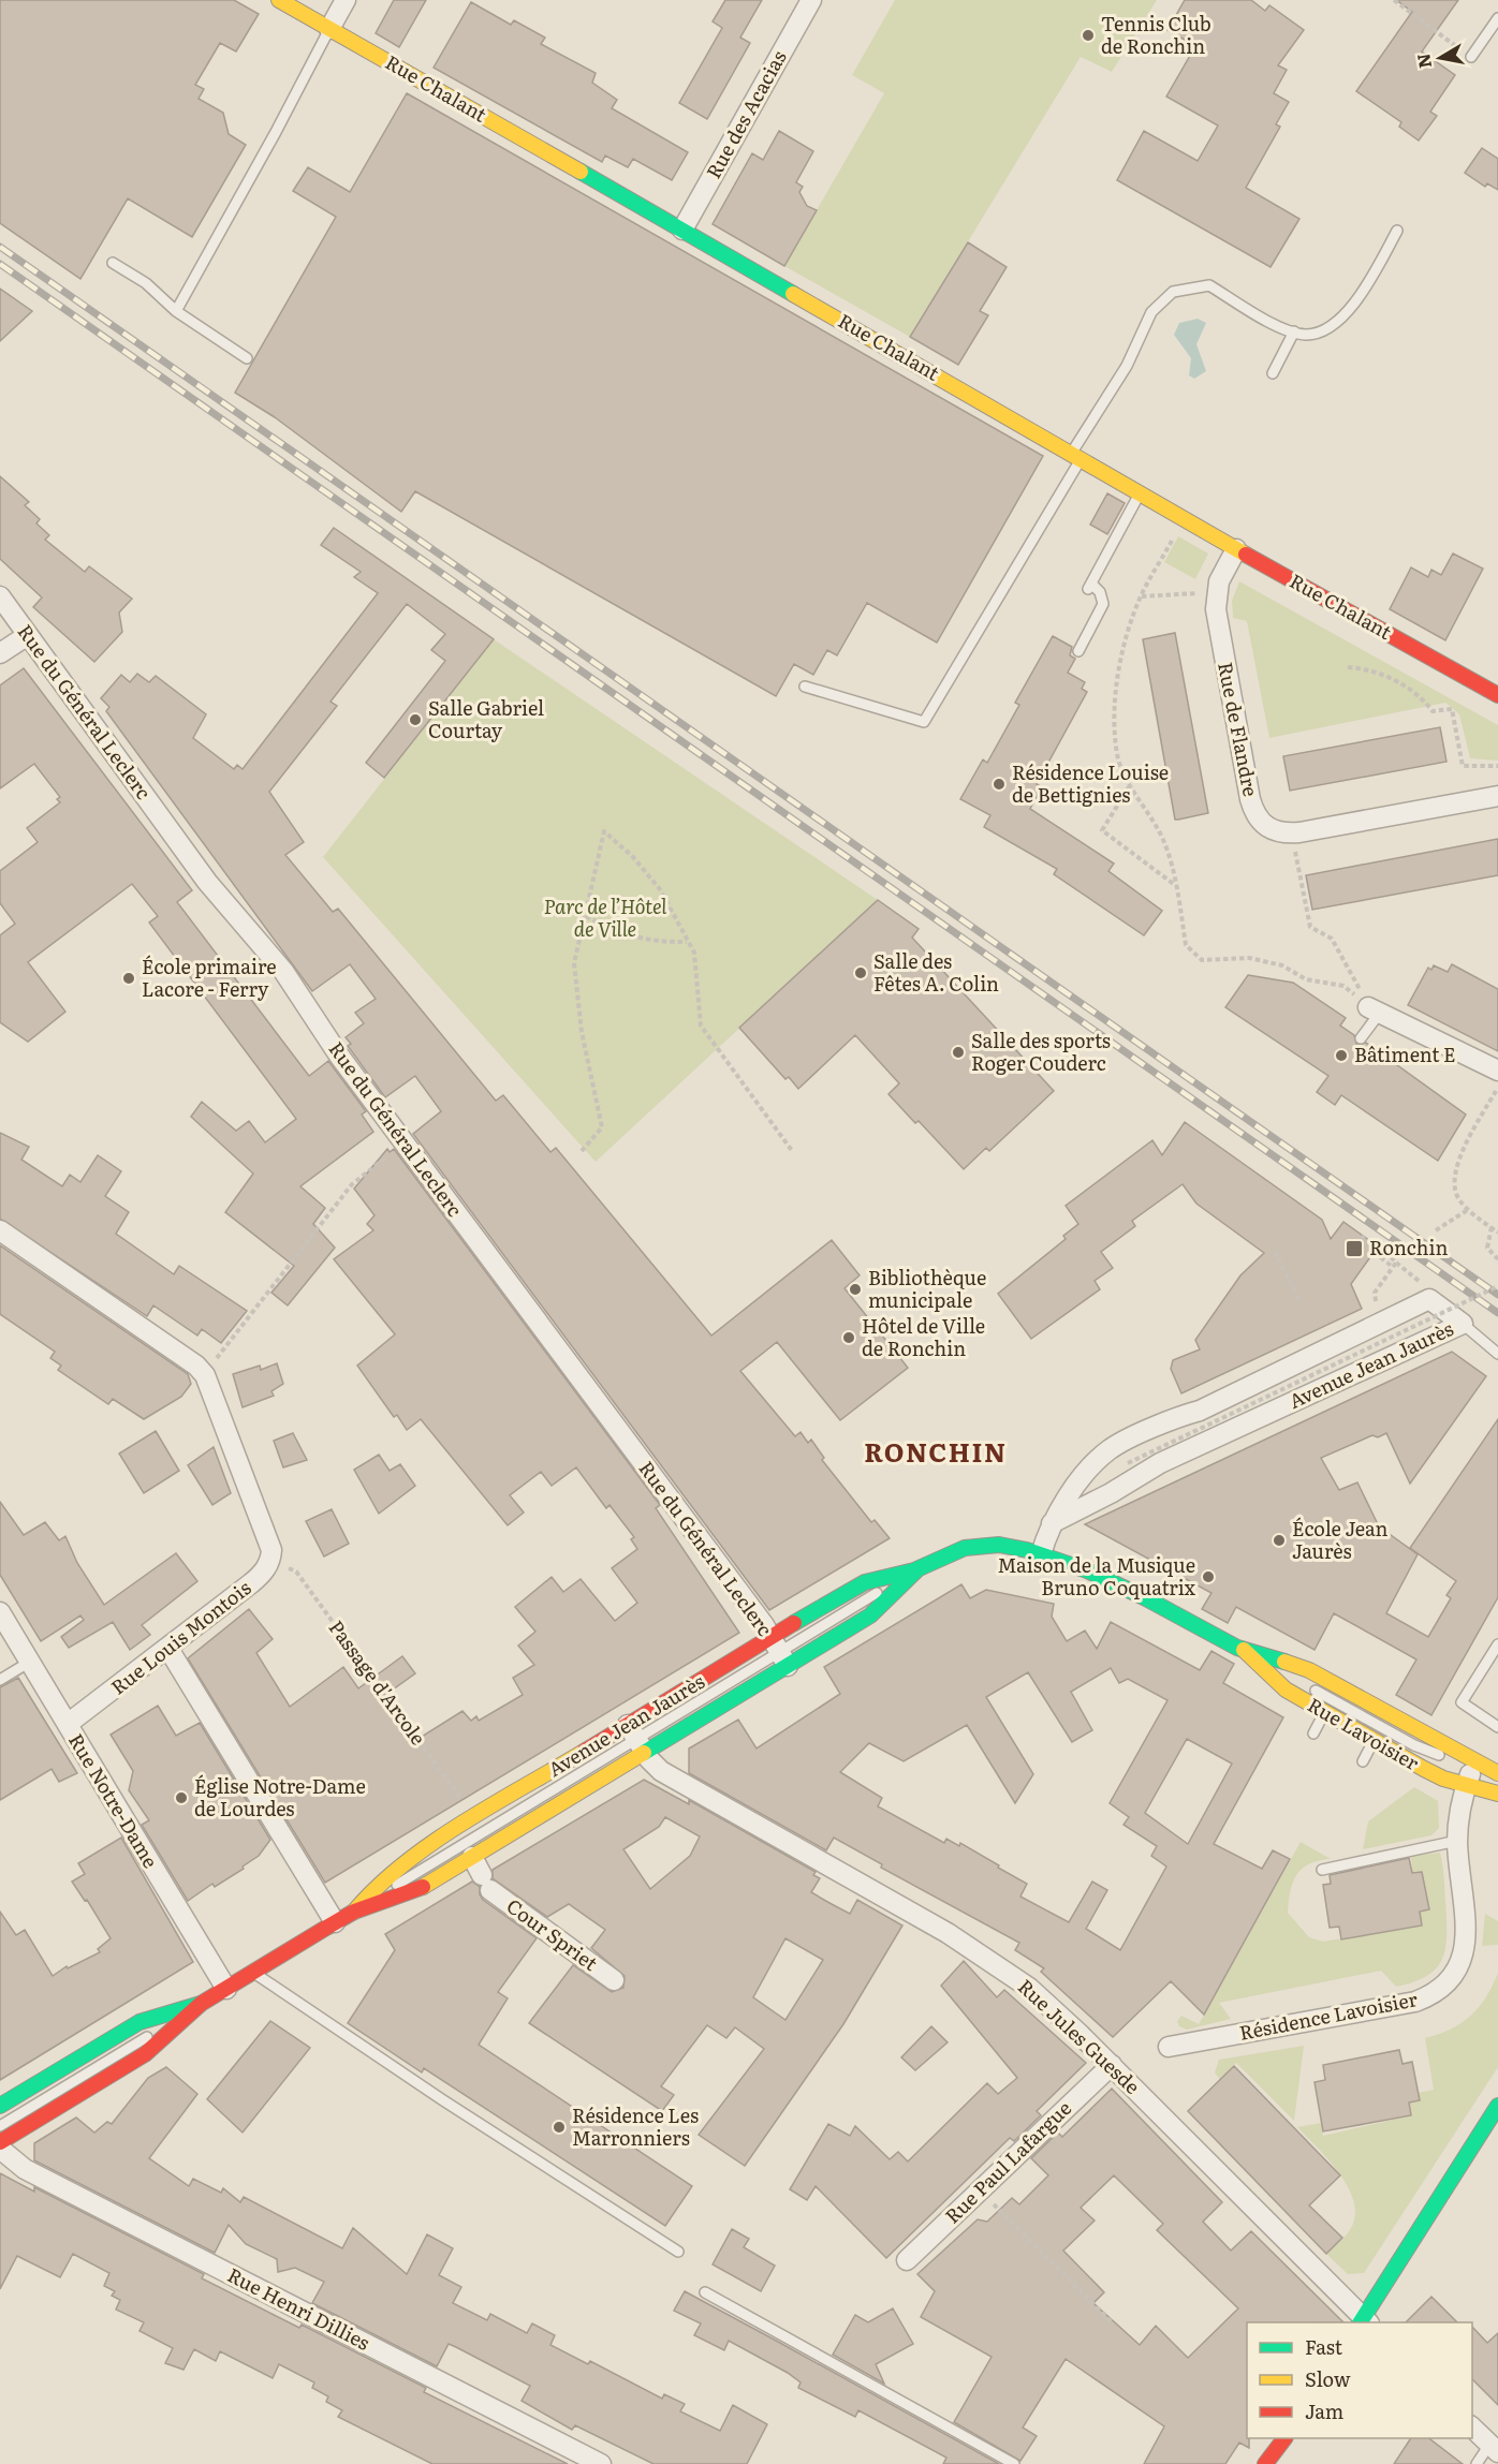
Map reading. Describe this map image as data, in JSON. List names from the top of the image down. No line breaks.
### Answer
{"streets":{"main road":["Rue Chalant","Avenue Jean Jaurès","Rue Lavoisier"],"street":["Rue des Acacias","Rue du Général Leclerc","Rue de Flandre","Rue Louis Montois","Rue Notre-Dame","Cour Spriet","Résidence Lavoisier","Rue Jules Guesde","Rue Paul Lafargue","Rue Henri Dillies"],"path":["Passage d'Arcole"]},"crossings":[["Rue Chalant","Rue des Acacias"],["Rue Chalant","Rue de Flandre"],["Rue du Général Leclerc","Avenue Jean Jaurès"],["Avenue Jean Jaurès","Passage d'Arcole"],["Avenue Jean Jaurès","Rue Lavoisier"],["Avenue Jean Jaurès","Rue Notre-Dame"],["Avenue Jean Jaurès","Cour Spriet"],["Avenue Jean Jaurès","Rue Jules Guesde"],["Rue Louis Montois","Passage d'Arcole"],["Rue Louis Montois","Rue Notre-Dame"],["Rue Lavoisier","Résidence Lavoisier"],["Rue Jules Guesde","Rue Paul Lafargue"]],"districts":["RONCHIN"],"parks":["Parc de l’Hôtel de Ville"],"places":{"other":["Tennis Club de Ronchin","Salle Gabriel Courtay","Résidence Louise de Bettignies","Salle des Fêtes A. Colin","École primaire Lacore - Ferry","Salle des sports Roger Couderc","Bâtiment E","Bibliothèque municipale","Hôtel de Ville de Ronchin","École Jean Jaurès","Maison de la Musique Bruno Coquatrix","Église Notre-Dame de Lourdes","Résidence Les Marronniers"],"transit":["Ronchin"]},"legend":["Fast","Slow","Jam"],"north":"left"}
